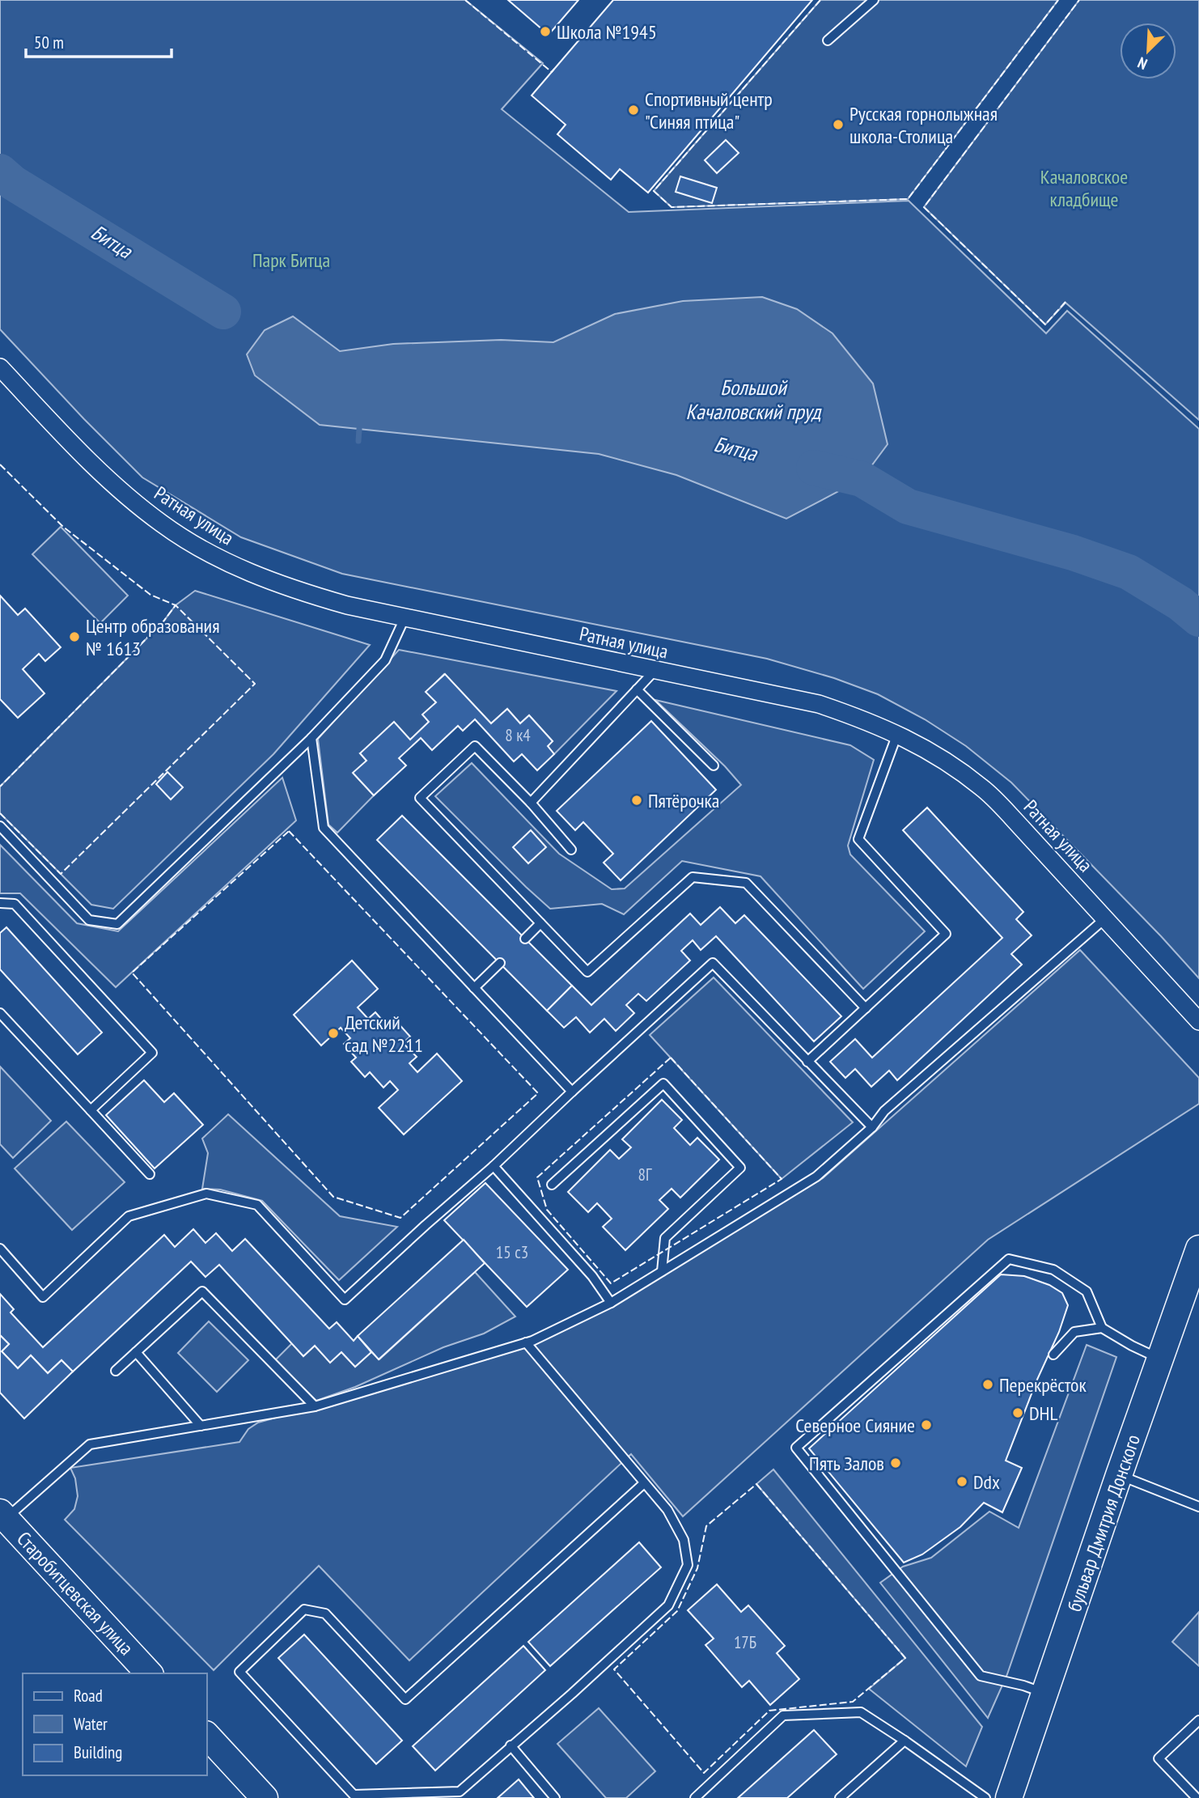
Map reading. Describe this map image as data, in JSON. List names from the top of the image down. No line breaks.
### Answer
{"streets":{"street":["Ратная улица","бульвар Дмитрия Донского","Старобитцевская улица"]},"water":["Битца","Большой Качаловский пруд"],"parks":["Качаловское кладбище","Парк Битца"],"places":["Школа №1945","Спортивный центр \"Синяя птица\"","Русская горнолыжная школа-Столица","Центр образования № 1613","Пятёрочка","Детский сад №2211","Перекрёсток","DHL","Северное Сияние","Пять Залов","Ddx"],"house_numbers":["8 к4","8Г","15 с3","17Б"],"legend":["Road","Water","Building"],"scale_bar":"50 m","north":"bottom left"}
